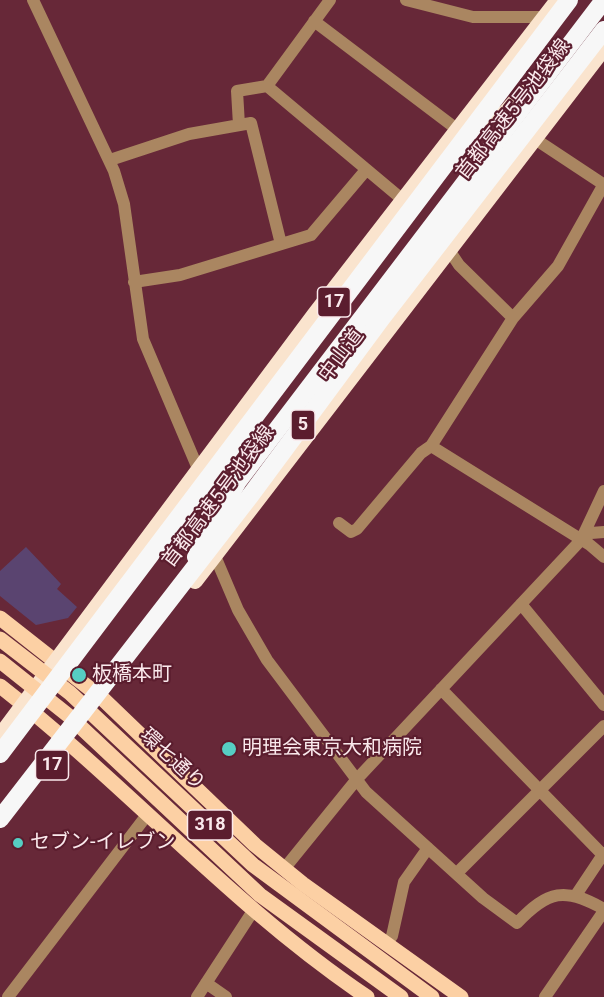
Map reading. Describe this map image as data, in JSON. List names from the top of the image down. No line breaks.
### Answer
{"streets":{"highway":["首都高速5号池袋線","17","中山道","5"],"main road":["環七通り","318"]},"crossings":[["首都高速5号池袋線","中山道"],["中山道","5"]],"places":["板橋本町","明理会東京大和病院","セブン-イレブン"]}
